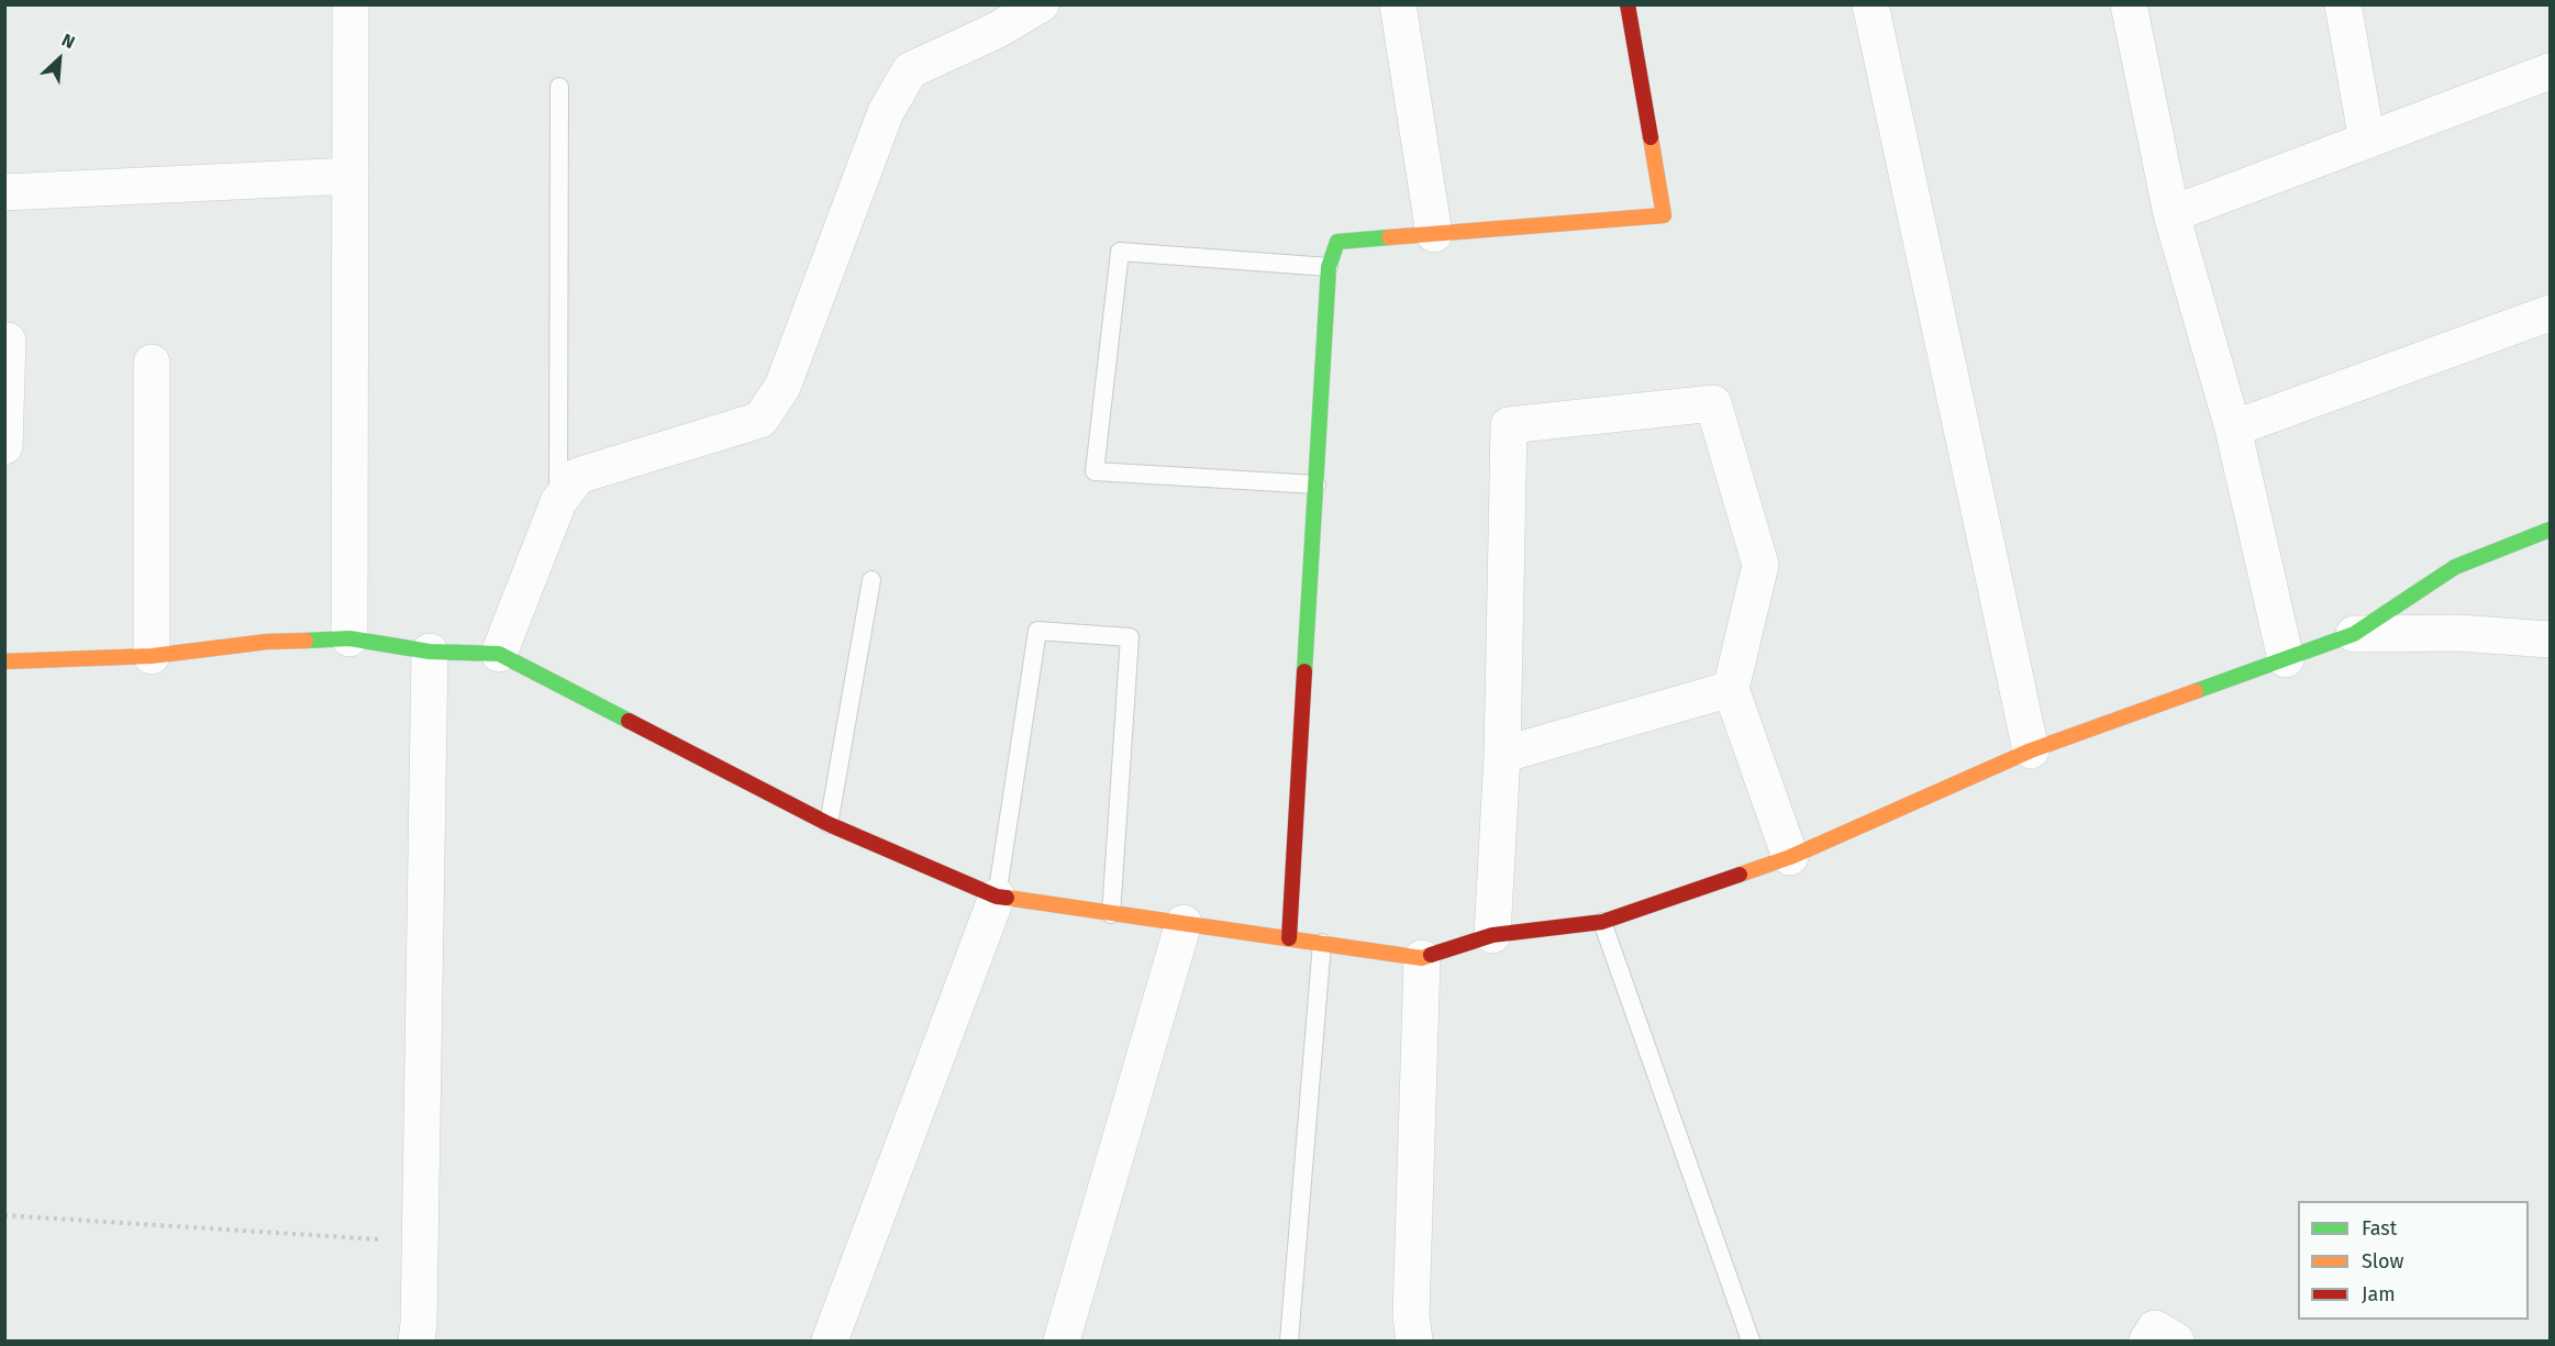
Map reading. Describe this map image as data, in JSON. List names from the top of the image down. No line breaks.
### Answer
{"legend":["Fast","Slow","Jam"],"north":"top right"}
